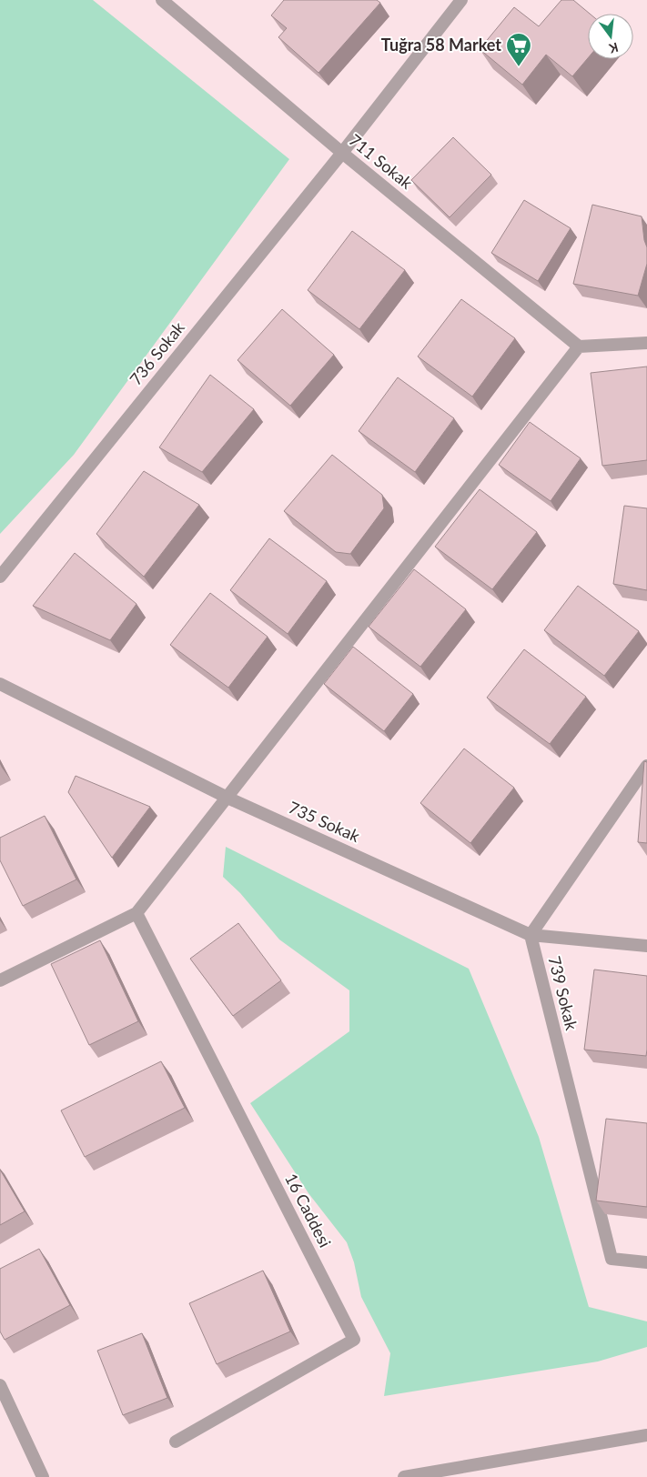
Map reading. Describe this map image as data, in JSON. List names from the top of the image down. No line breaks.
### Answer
{"streets":{"street":["711 Sokak","736 Sokak","735 Sokak","739 Sokak","16 Caddesi"]},"crossings":[["711 Sokak","736 Sokak"],["735 Sokak","739 Sokak"]],"places":{"supermarket":["Tuğra 58 Market"]},"north":"bottom"}
